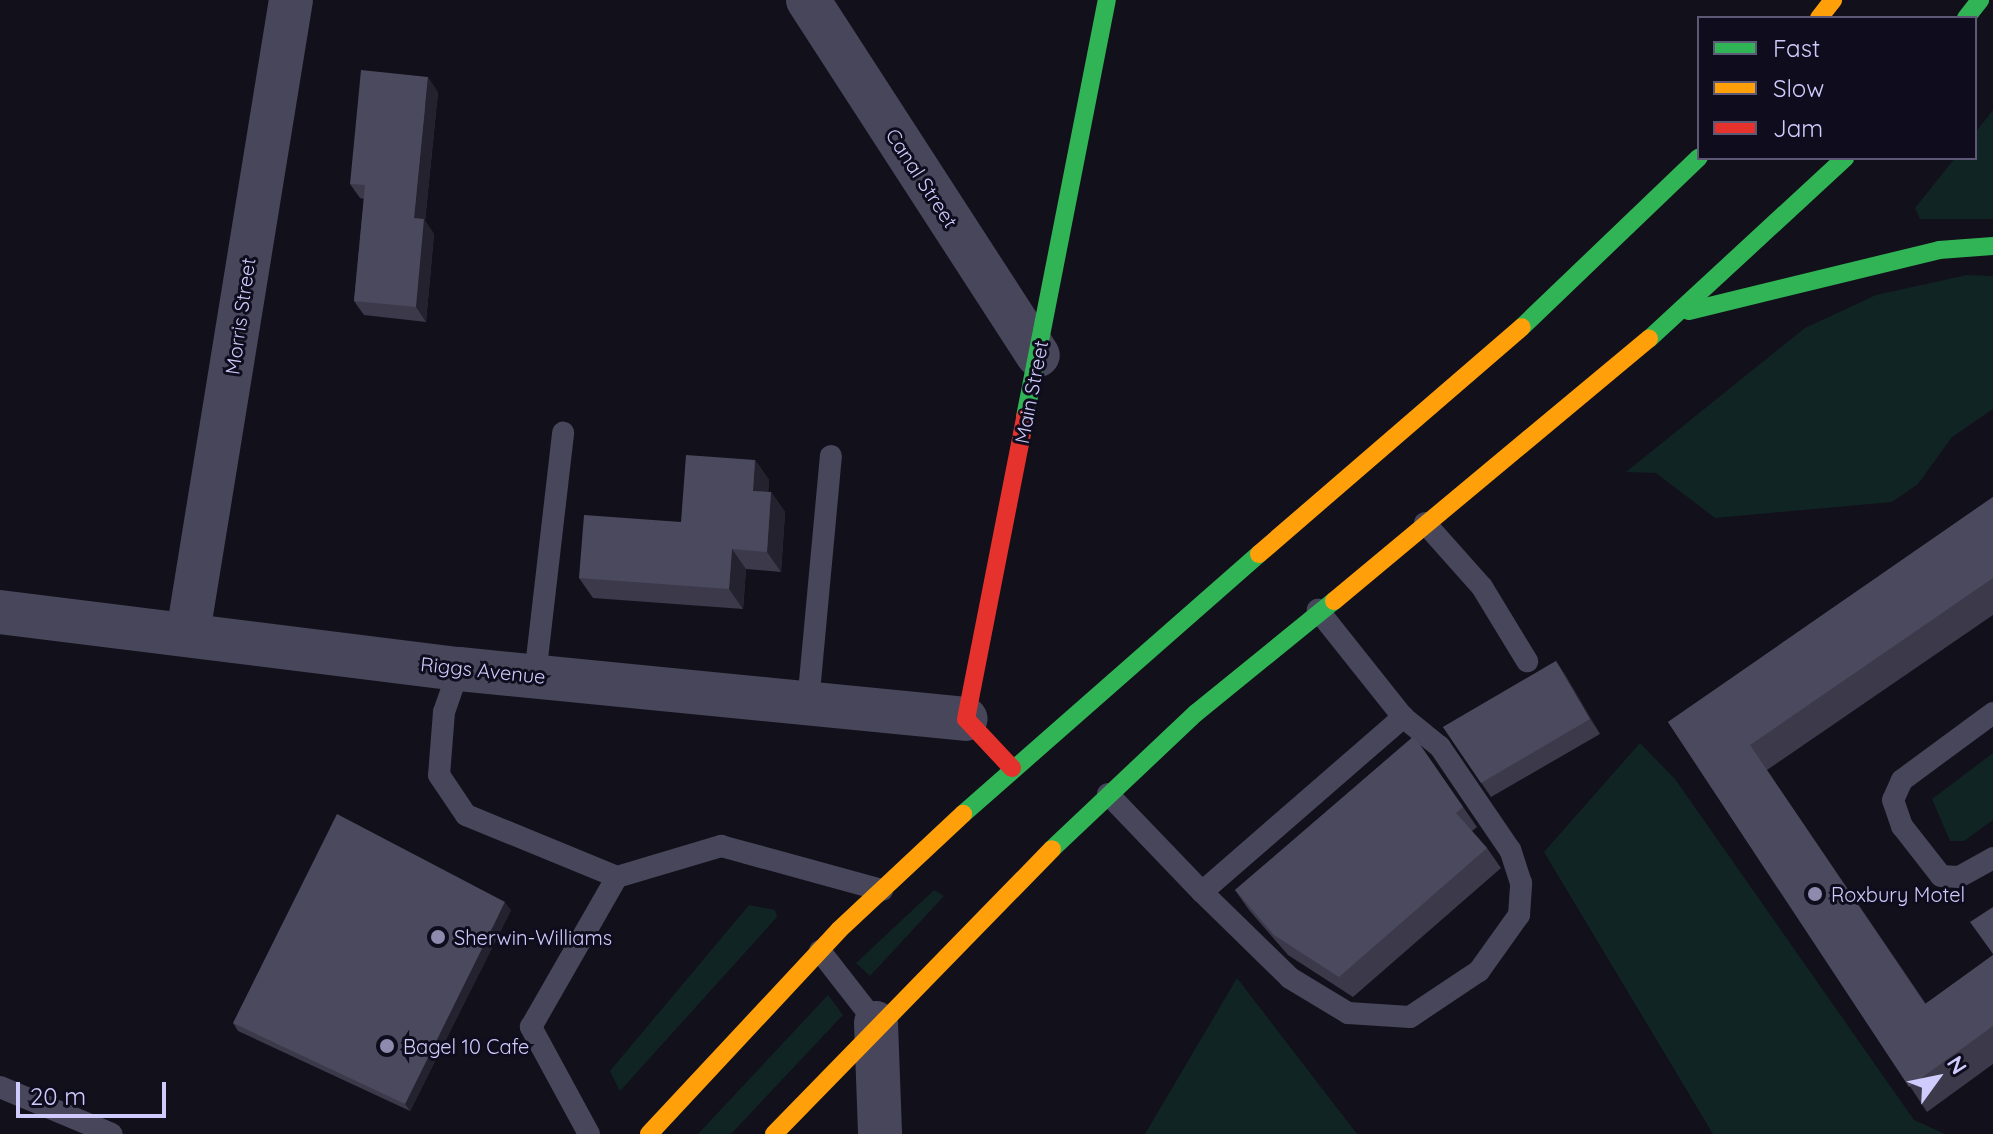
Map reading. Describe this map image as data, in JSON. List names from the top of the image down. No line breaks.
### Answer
{"streets":{"main road":["Main Street"],"street":["Canal Street","Morris Street","Riggs Avenue"]},"crossings":[["Canal Street","Main Street"],["Morris Street","Riggs Avenue"],["Main Street","Riggs Avenue"]],"places":["Roxbury Motel","Sherwin-Williams","Bagel 10 Cafe"],"legend":["Fast","Slow","Jam"],"scale_bar":"20 m","north":"top right"}
